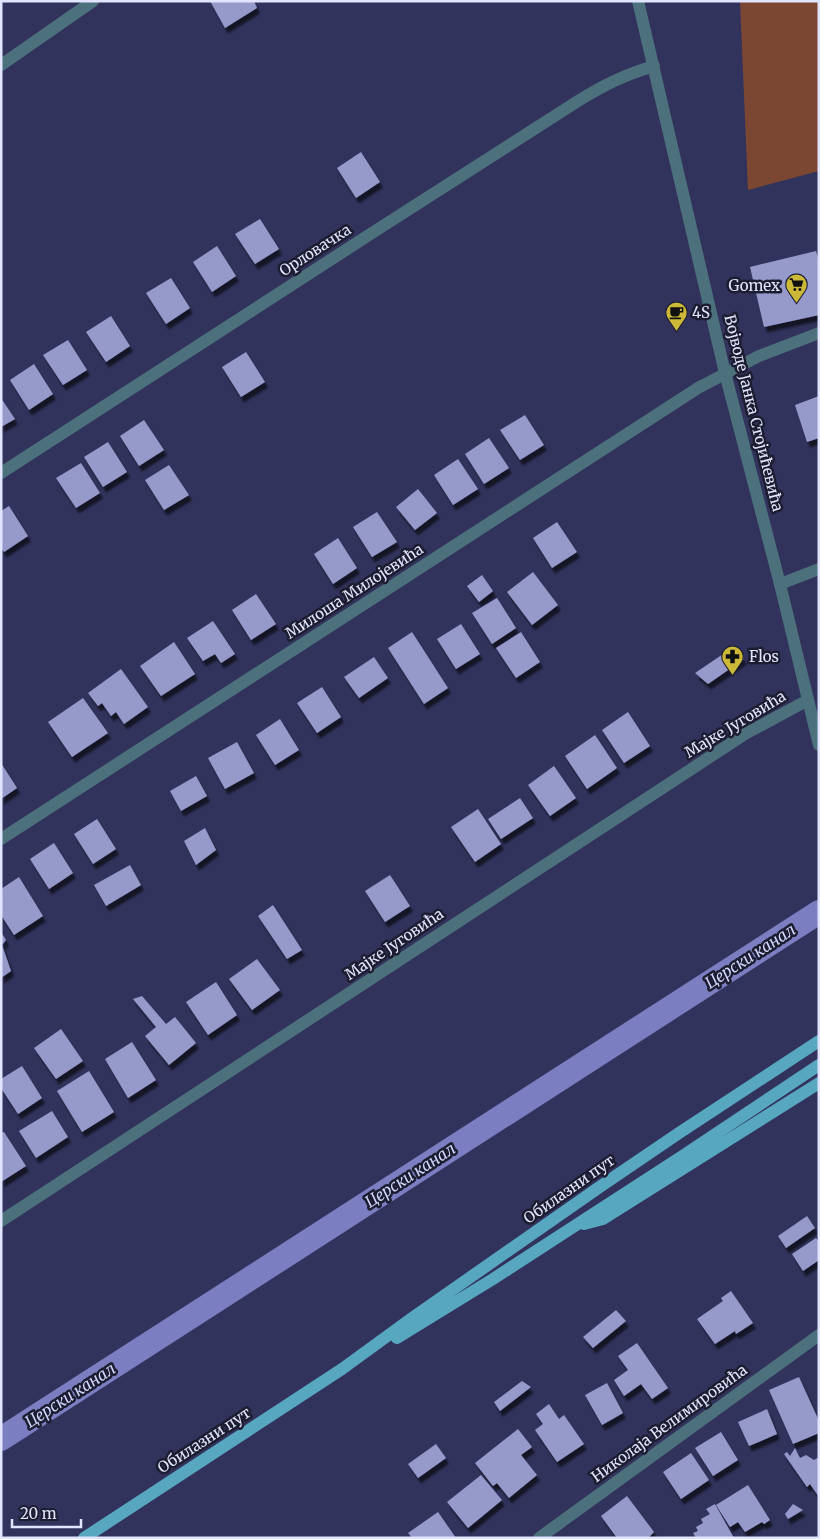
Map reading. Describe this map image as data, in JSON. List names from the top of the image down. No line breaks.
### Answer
{"streets":{"main road":["Обилазни пут"],"street":["Орловачка","Војводе Јанка Стојићевића","Милоша Милојевића","Мајке Југовића","Николаја Велимировића"]},"crossings":[["Орловачка","Војводе Јанка Стојићевића"],["Војводе Јанка Стојићевића","Милоша Милојевића"],["Војводе Јанка Стојићевића","Мајке Југовића"]],"water":["Церски канал"],"places":{"supermarket":["Gomex"],"cafe":["4S"],"pharmacy":["Flos"]},"scale_bar":"20 m"}
